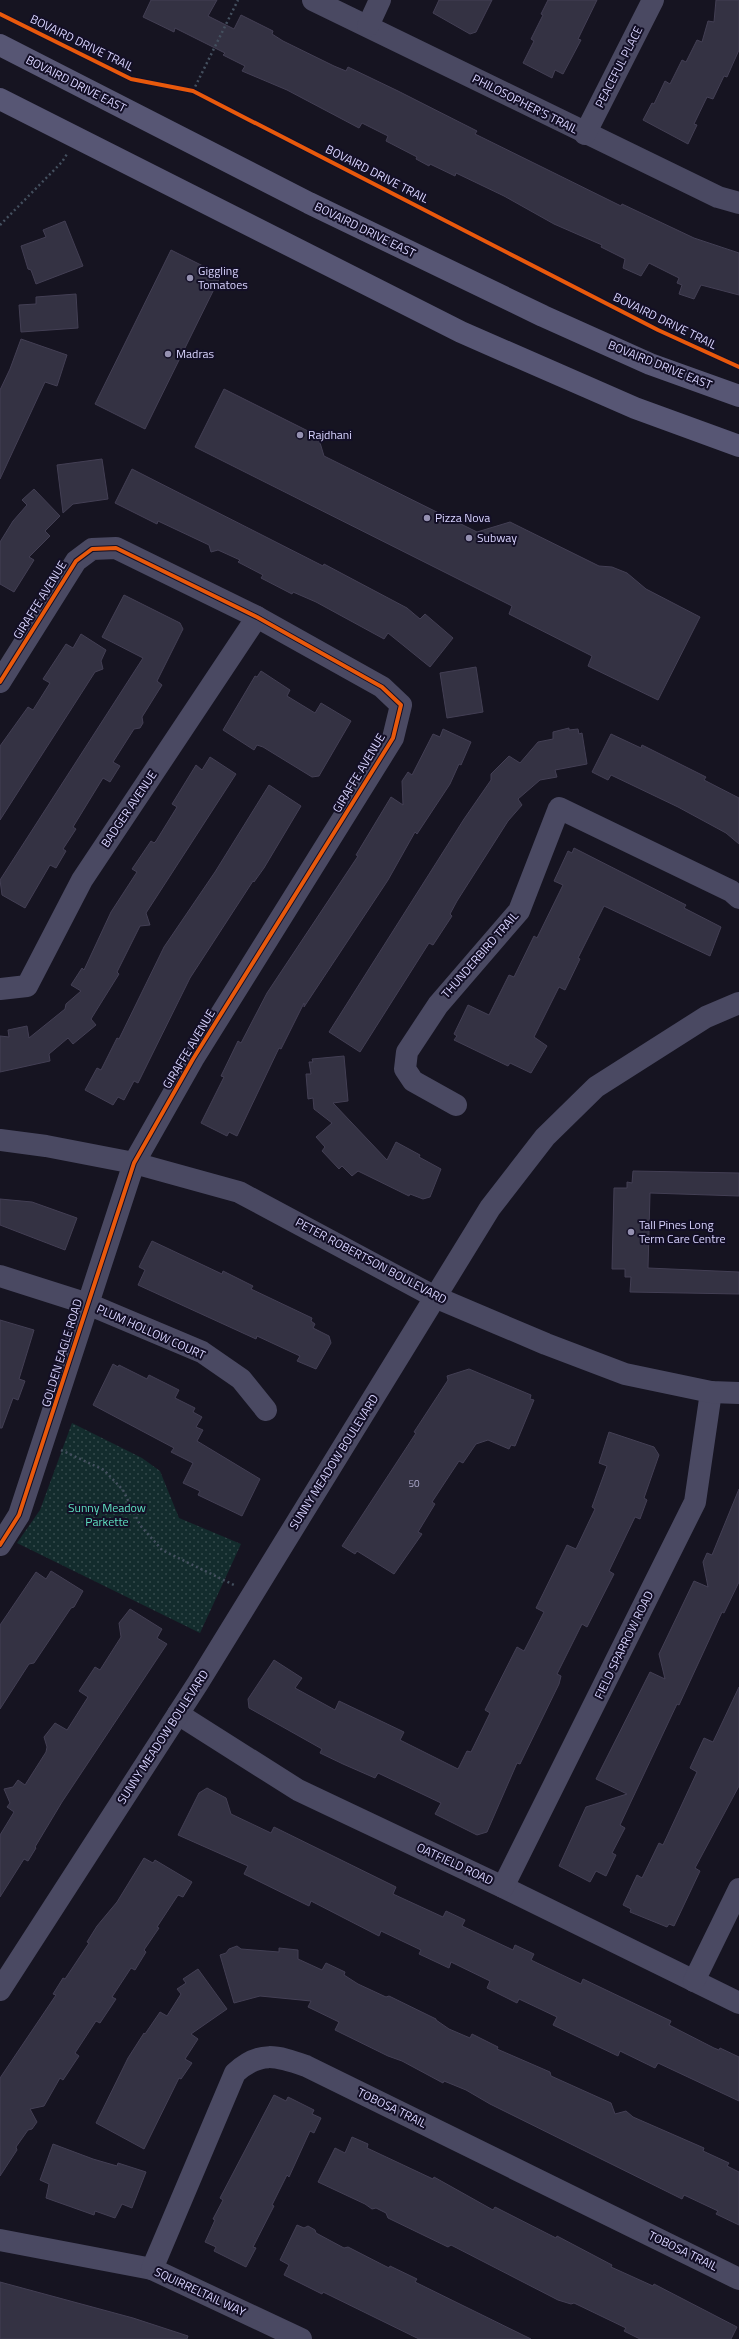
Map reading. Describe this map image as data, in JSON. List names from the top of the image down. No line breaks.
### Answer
{"streets":{"main road":["BOVAIRD DRIVE EAST"],"street":["PEACEFUL PLACE","PHILOSOPHER'S TRAIL","GIRAFFE AVENUE","BADGER AVENUE","THUNDERBIRD TRAIL","PETER ROBERTSON BOULEVARD","PLUM HOLLOW COURT","GOLDEN EAGLE ROAD","SUNNY MEADOW BOULEVARD","FIELD SPARROW ROAD","OATFIELD ROAD","TOBOSA TRAIL","SQUIRRELTAIL WAY"],"cycle path":["BOVAIRD DRIVE TRAIL"]},"crossings":[["PEACEFUL PLACE","PHILOSOPHER'S TRAIL"],["GIRAFFE AVENUE","BADGER AVENUE"],["GIRAFFE AVENUE","PETER ROBERTSON BOULEVARD"],["GIRAFFE AVENUE","GOLDEN EAGLE ROAD"],["PETER ROBERTSON BOULEVARD","GOLDEN EAGLE ROAD"],["PETER ROBERTSON BOULEVARD","SUNNY MEADOW BOULEVARD"],["PETER ROBERTSON BOULEVARD","FIELD SPARROW ROAD"],["PLUM HOLLOW COURT","GOLDEN EAGLE ROAD"],["SUNNY MEADOW BOULEVARD","OATFIELD ROAD"],["FIELD SPARROW ROAD","OATFIELD ROAD"],["TOBOSA TRAIL","SQUIRRELTAIL WAY"]],"parks":["Sunny Meadow Parkette"],"places":["Giggling Tomatoes","Madras","Rajdhani","Pizza Nova","Subway","Tall Pines Long Term Care Centre"],"house_numbers":["50"]}
